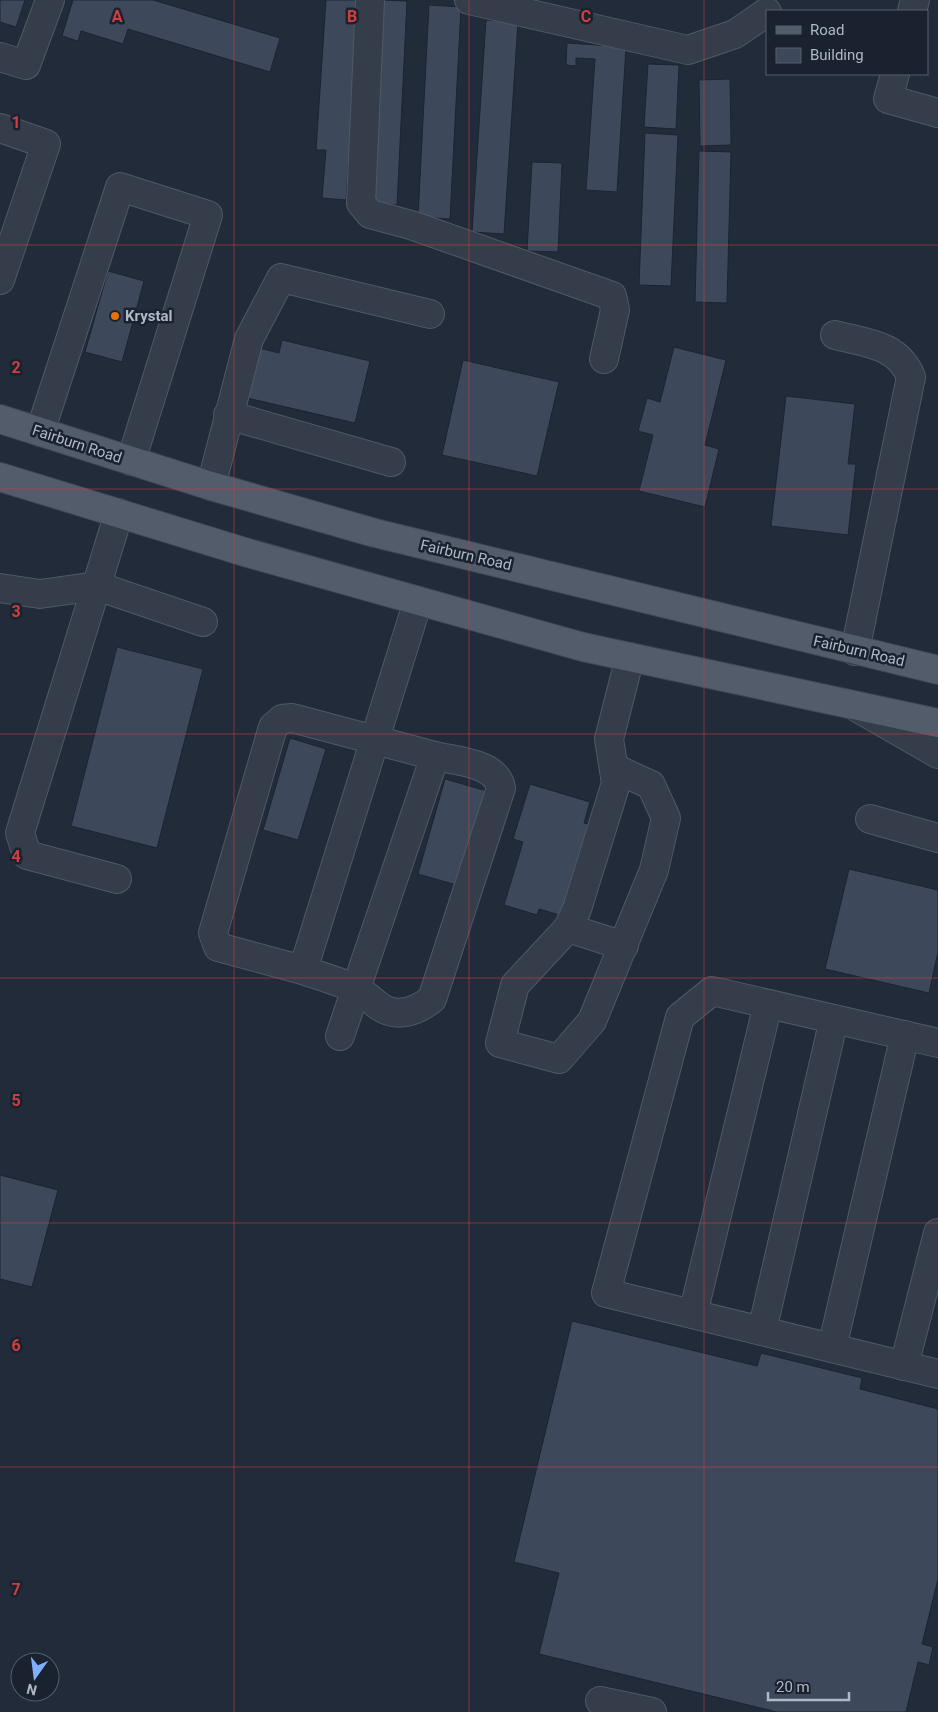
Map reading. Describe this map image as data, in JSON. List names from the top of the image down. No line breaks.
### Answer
{"streets":{"main road":["Fairburn Road"]},"places":["Krystal"],"legend":["Road","Building"],"scale_bar":"20 m","north":"bottom","grid":{"columns":["A","B","C"],"rows":["1","2","3","4","5","6","7"]}}
